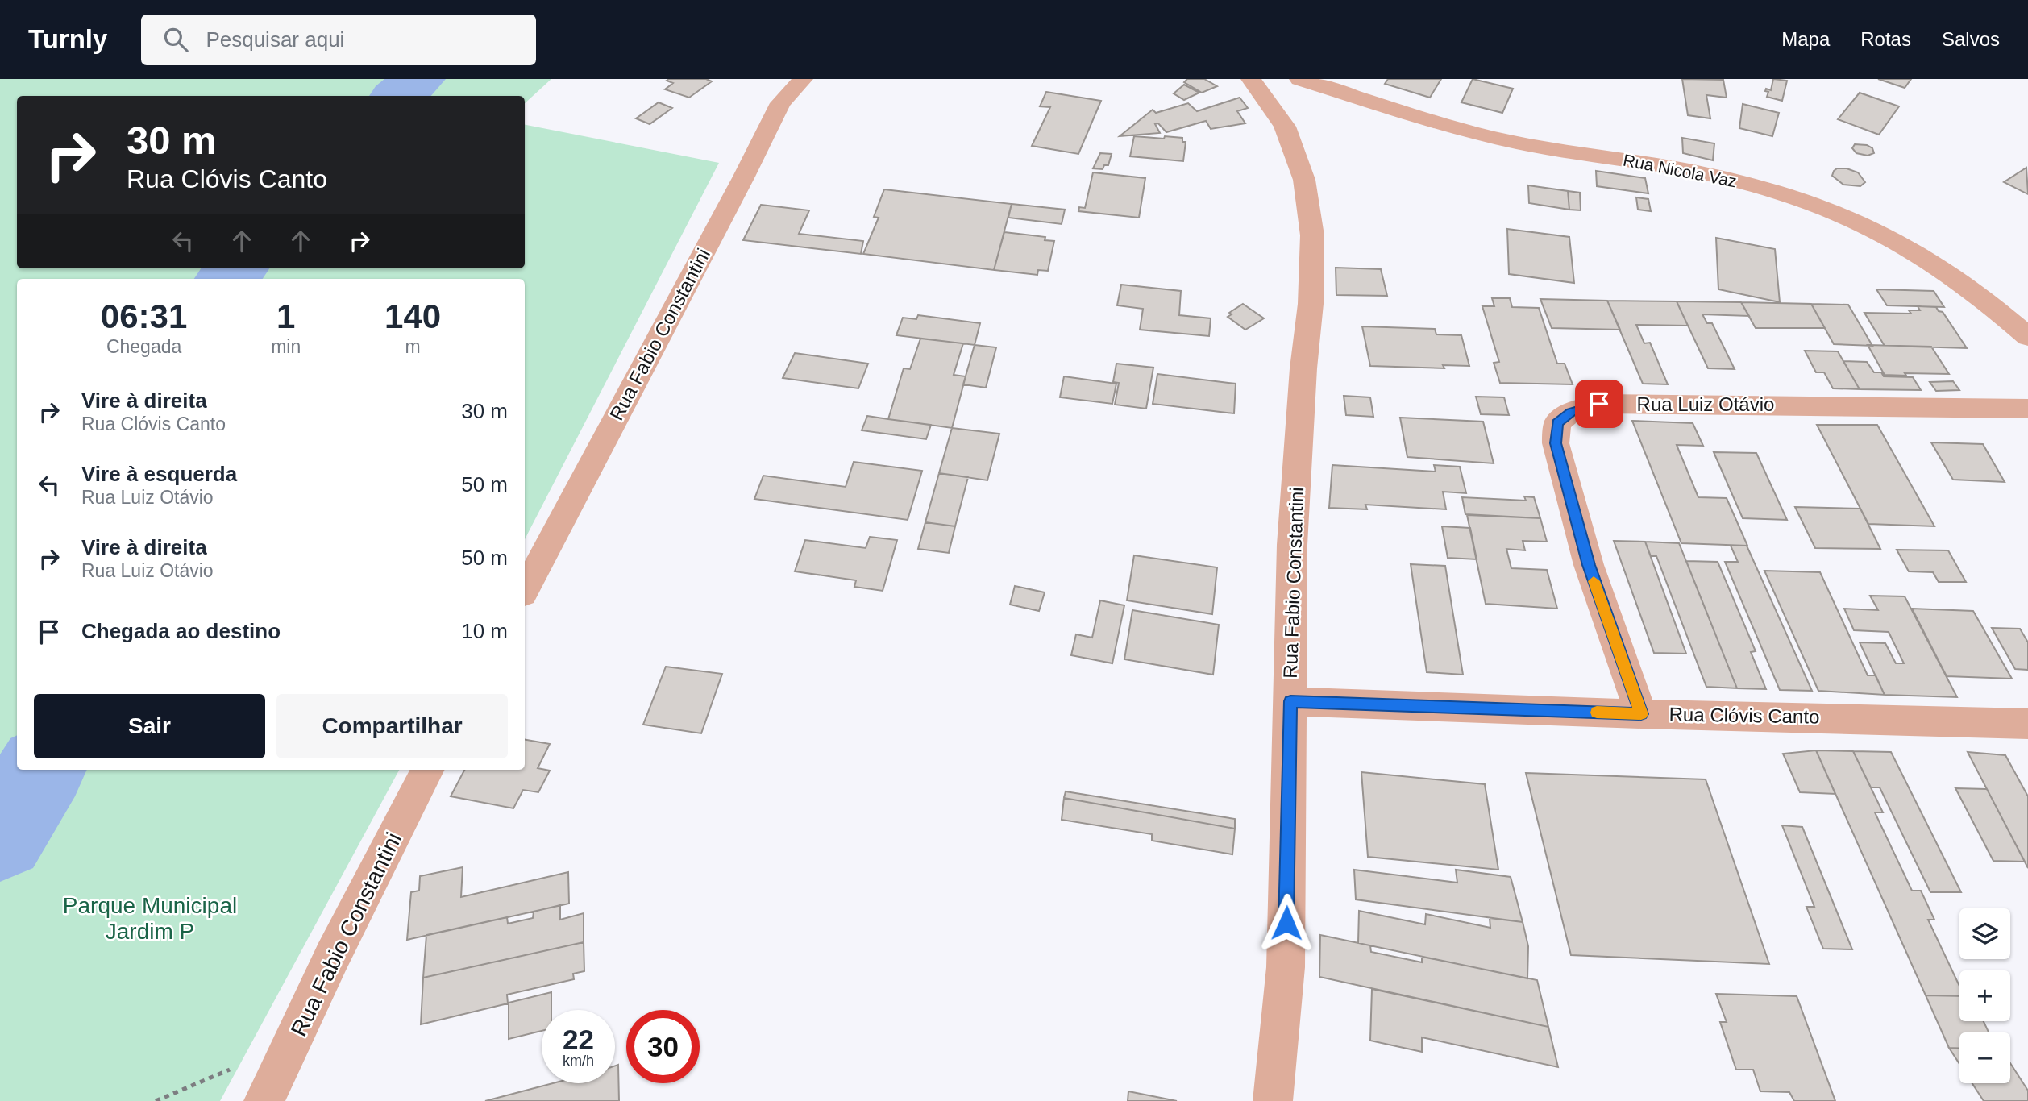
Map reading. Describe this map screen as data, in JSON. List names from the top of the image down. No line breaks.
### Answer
{"streets":{"street":["Rua Nicola Vaz","Rua Fabio Constantini","Rua Luiz Otávio","Rua Clóvis Canto"]},"crossings":[["Rua Fabio Constantini","Rua Clóvis Canto"],["Rua Luiz Otávio","Rua Clóvis Canto"]],"parks":["Parque Municipal Jardim P"],"page":{"header":"Turnly","search":"Pesquisar aqui","nav":["Mapa","Rotas","Salvos"],"turn":["30 m","Rua Clóvis Canto"],"eta":["06:31","Chegada","1","min","140","m"],"list":[{"name":"Vire à direita","note":"Rua Clóvis Canto","value":"30 m"},{"name":"Vire à esquerda","note":"Rua Luiz Otávio","value":"50 m"},{"name":"Vire à direita","note":"Rua Luiz Otávio","value":"50 m"},{"name":"Chegada ao destino","value":"10 m"}],"buttons":["Sair","Compartilhar"],"map_buttons":["+","−"],"speed":"22 km/h","limit":"30"}}
